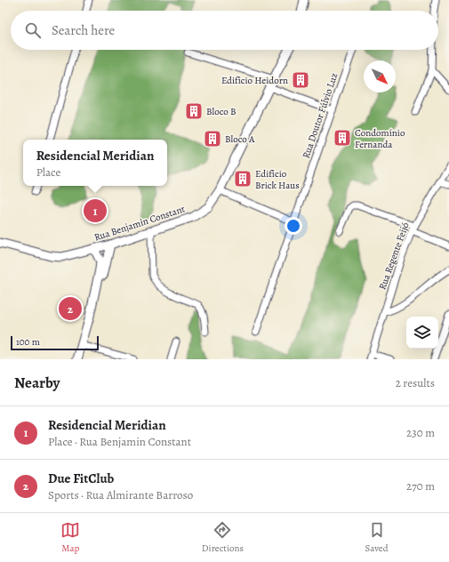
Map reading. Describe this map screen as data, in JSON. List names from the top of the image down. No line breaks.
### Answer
{"streets":{"main road":["Rua Benjamin Constant"],"street":["Rua Doutor Fúlvio Luz","Rua Regente Feijó"]},"places":{"building":["Edifício Heidorn","Bloco B","Condomínio Fernanda","Bloco A","Edifício Brick Haus"]},"scale_bar":"100 m","north":"bottom right","page":{"search":"Search here","popup":["Residencial Meridian","Place"],"pins":["1","2"],"scale":"100 m","heading":["Nearby","2 results"],"list":[{"mark":"1","name":"Residencial Meridian","note":"Place · Rua Benjamin Constant","value":"230 m"},{"mark":"2","name":"Due FitClub","note":"Sports · Rua Almirante Barroso","value":"270 m"}],"nav":["Map","Directions","Saved"]}}
